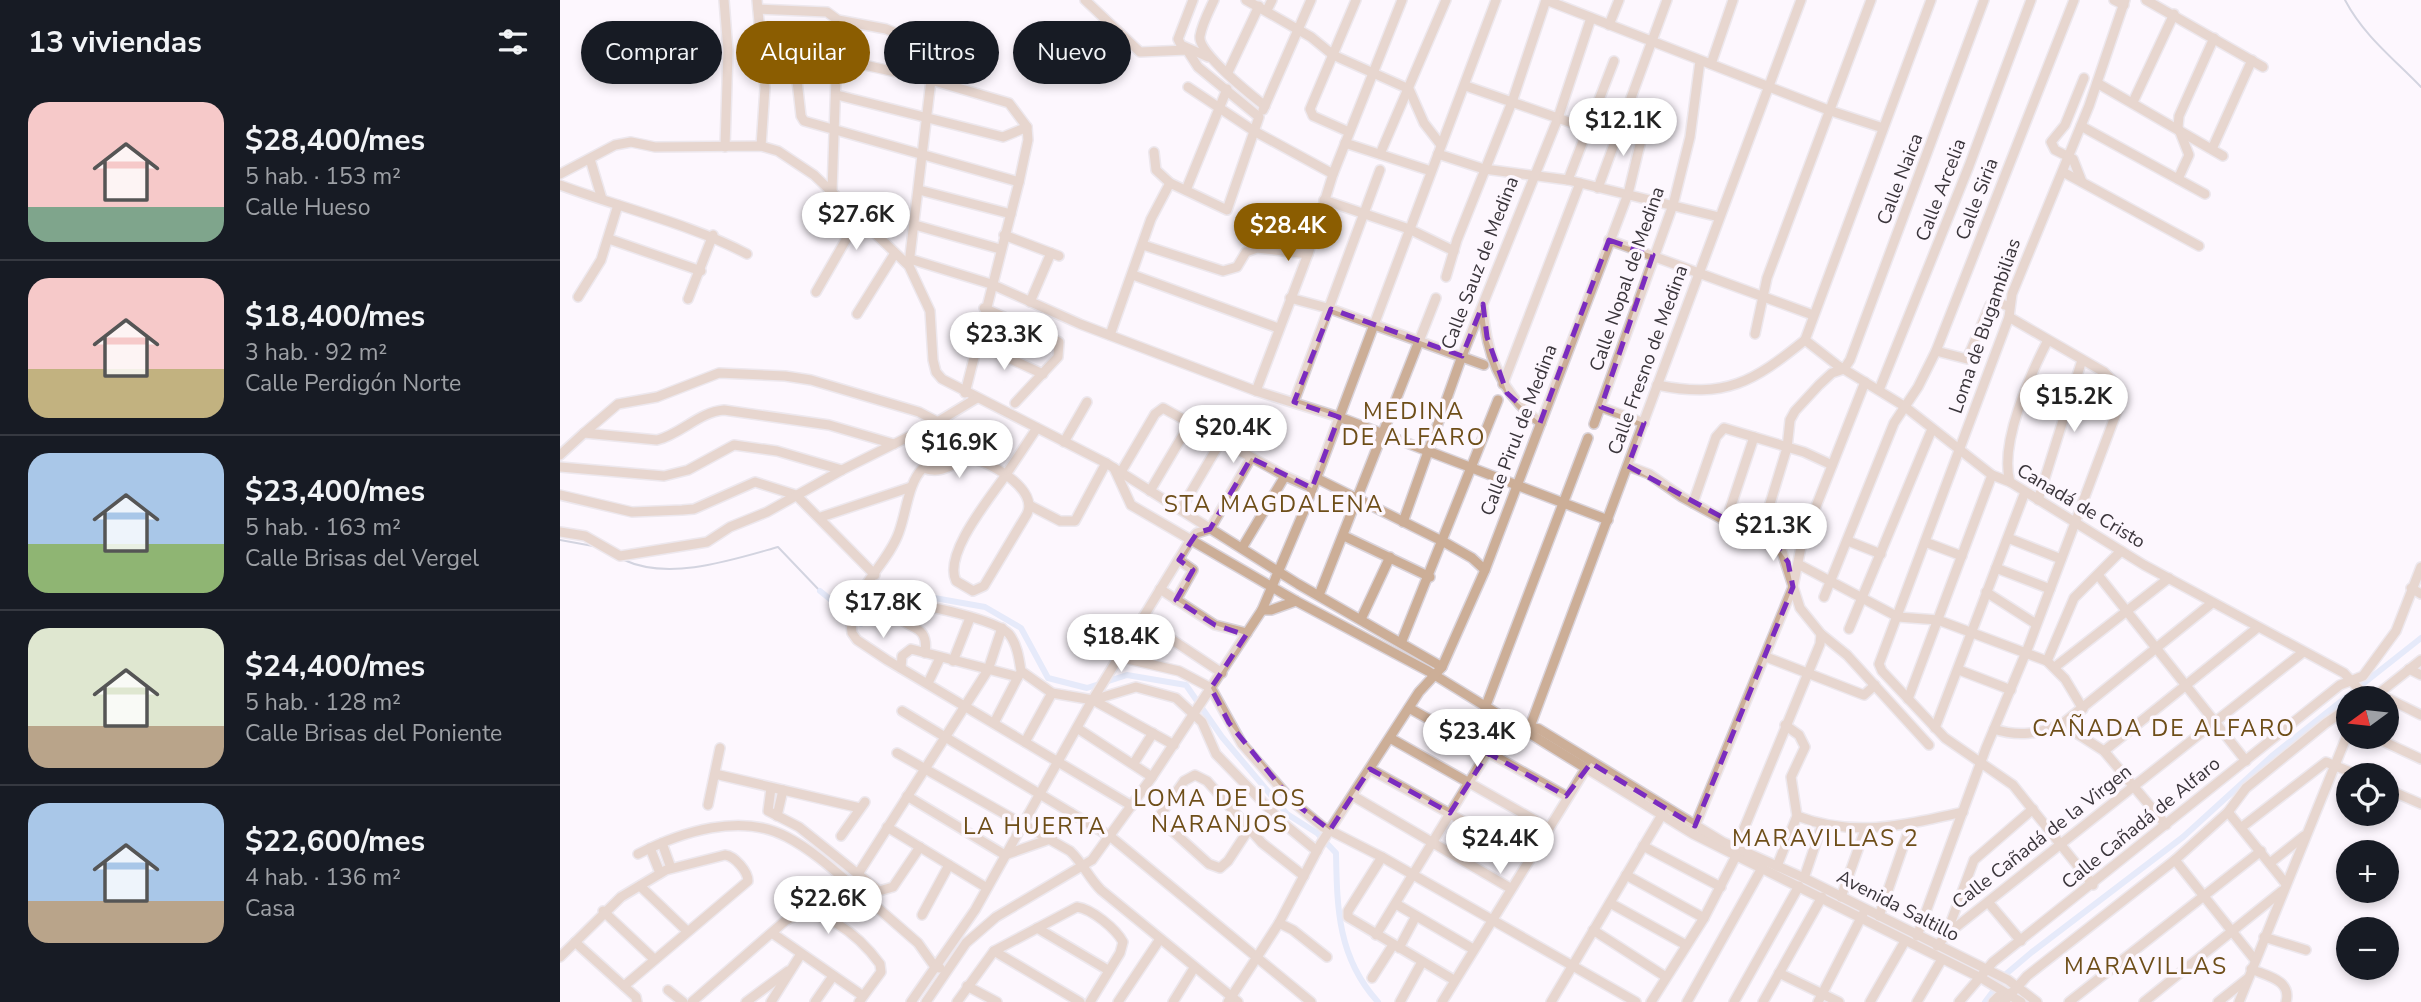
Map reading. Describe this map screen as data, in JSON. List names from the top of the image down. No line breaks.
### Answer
{"streets":{"street":["Calle Naica","Calle Arcelia","Calle Siria","Calle Sauz de Medina","Calle Nopal de Medina","Loma de Bugambilias","Calle Fresno de Medina","Calle Pirul de Medina","Canadá de Cristo","Calle Cañadá de Alfaro","Calle Cañadá de la Virgen","Avenida Saltillo"]},"crossings":[["Calle Naica","Canadá de Cristo"],["Calle Arcelia","Canadá de Cristo"],["Calle Siria","Canadá de Cristo"],["Loma de Bugambilias","Canadá de Cristo"],["Calle Fresno de Medina","Avenida Saltillo"],["Calle Pirul de Medina","Avenida Saltillo"],["Canadá de Cristo","Calle Cañadá de Alfaro"],["Canadá de Cristo","Calle Cañadá de la Virgen"],["Calle Cañadá de Alfaro","Avenida Saltillo"],["Calle Cañadá de la Virgen","Avenida Saltillo"]],"districts":["MEDINA DE ALFARO","STA MAGDALENA","CAÑADA DE ALFARO","LOMA DE LOS NARANJOS","LA HUERTA","MARAVILLAS 2","MARAVILLAS"],"north":"left","page":{"heading":"13 viviendas","chip":["Comprar","Alquilar","Filtros","Nuevo"],"list":[{"name":"$28,400/mes","note":"5 hab. · 153 m² · Calle Hueso"},{"name":"$18,400/mes","note":"3 hab. · 92 m² · Calle Perdigón Norte"},{"name":"$23,400/mes","note":"5 hab. · 163 m² · Calle Brisas del Vergel"},{"name":"$24,400/mes","note":"5 hab. · 128 m² · Calle Brisas del Poniente"},{"name":"$22,600/mes","note":"4 hab. · 136 m² · Casa"}],"price":["$12.1K","$27.6K","$28.4K","$23.3K","$15.2K","$20.4K","$16.9K","$21.3K","$17.8K","$18.4K","$23.4K","$24.4K","$22.6K"],"map_buttons":["+","−"]}}
